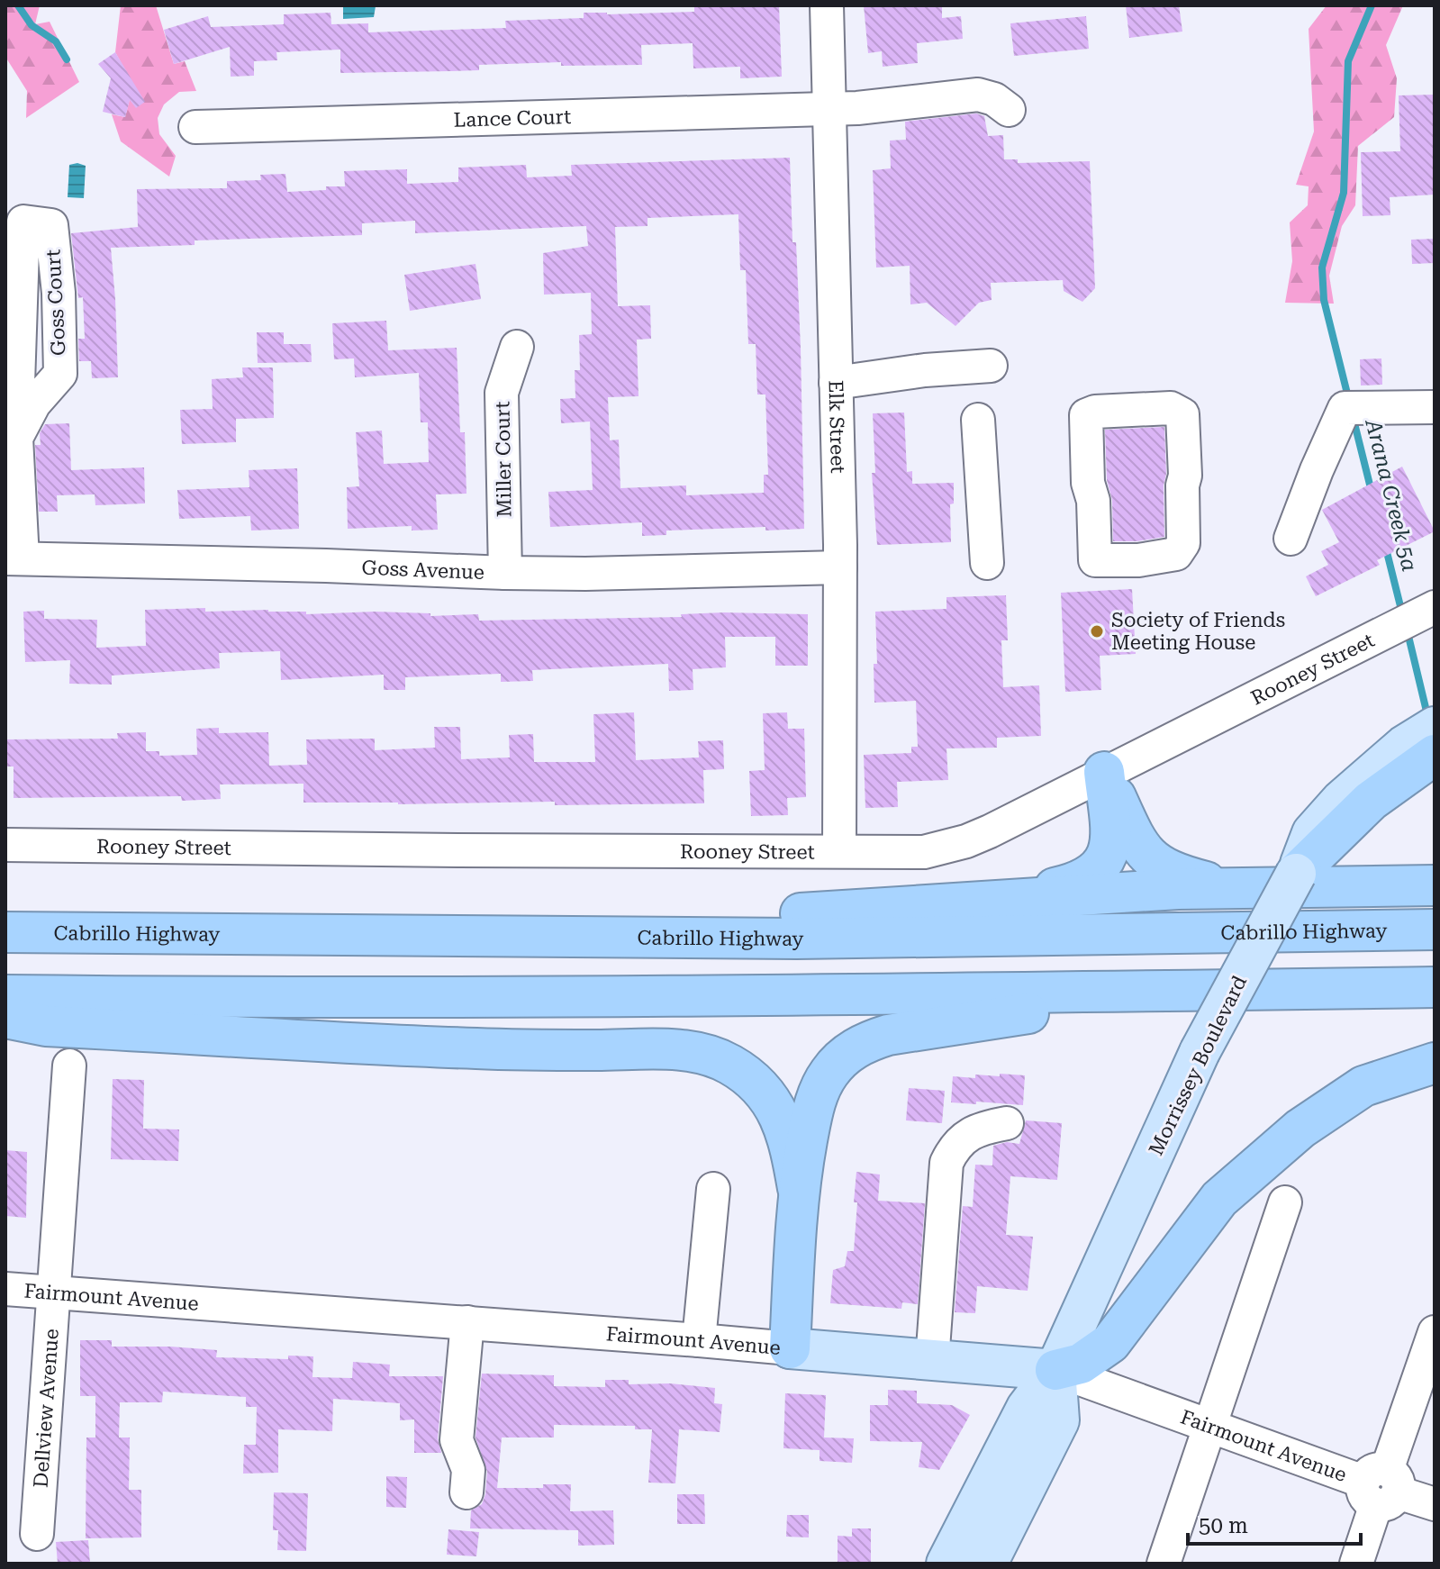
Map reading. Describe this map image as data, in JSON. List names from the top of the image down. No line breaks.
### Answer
{"streets":{"highway":["Cabrillo Highway"],"main road":["Morrissey Boulevard","Fairmount Avenue"],"street":["Lance Court","Goss Court","Elk Street","Miller Court","Goss Avenue","Rooney Street","Dellview Avenue"]},"crossings":[["Lance Court","Elk Street"],["Goss Court","Goss Avenue"],["Elk Street","Goss Avenue"],["Elk Street","Rooney Street"],["Miller Court","Goss Avenue"],["Morrissey Boulevard","Fairmount Avenue"],["Fairmount Avenue","Dellview Avenue"]],"water":["Arana Creek 5a"],"places":["Society of Friends Meeting House"],"scale_bar":"50 m"}
